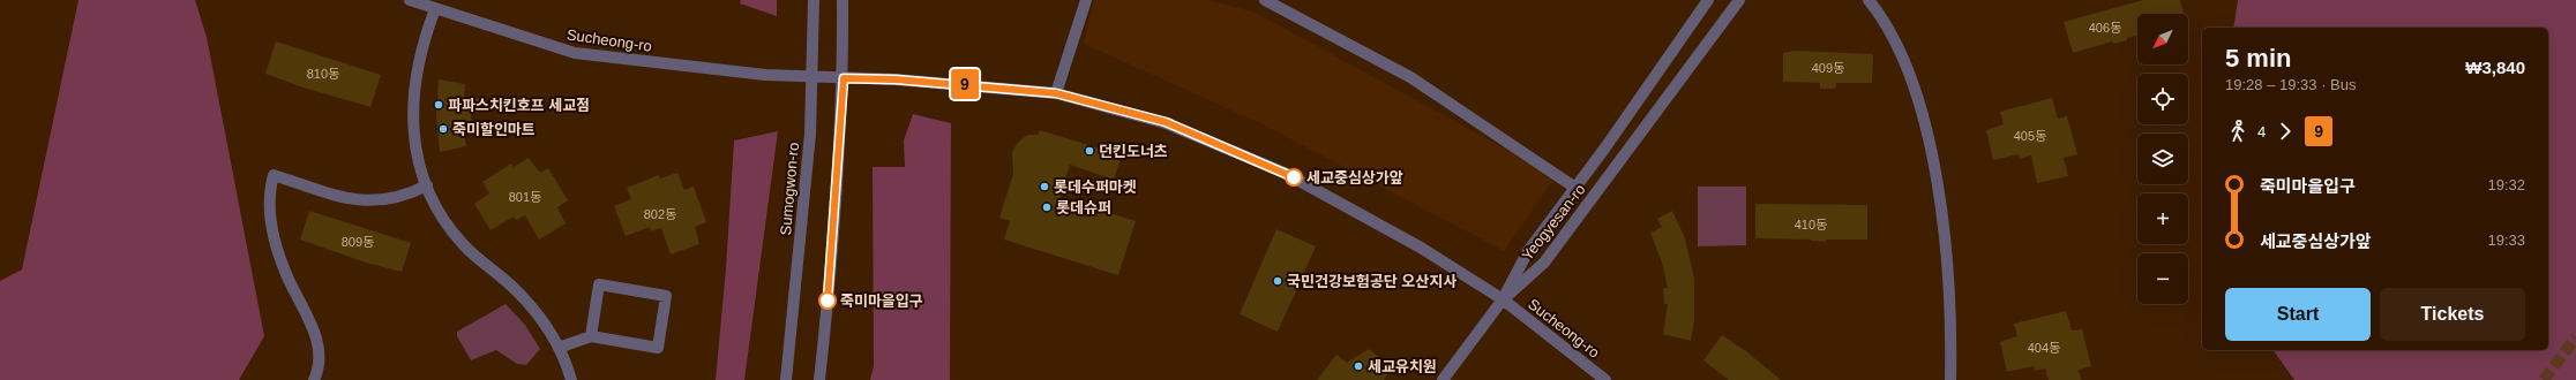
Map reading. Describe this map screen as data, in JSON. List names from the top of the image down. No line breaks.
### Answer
{"streets":{"street":["Sucheong-ro","Sumogwon-ro","Yeogyesan-ro"]},"crossings":[["Sucheong-ro","Sumogwon-ro"],["Sucheong-ro","Yeogyesan-ro"]],"places":["파파스치킨호프 세교점","죽미할인마트","던킨도너츠","세교중심상가앞","롯데수퍼마켓","롯데슈퍼","국민건강보험공단 오산지사","죽미마을입구","세교유치원"],"lines":["bus line 9"],"house_numbers":["406동","409동","810동","405동","801동","802동","410동","809동","404동"],"north":"bottom left","page":{"on_map":"9","map_buttons":["+","−"],"heading":["5 min","19:28 – 19:33 · Bus","₩3,840"],"legs":["4","9"],"list":[{"name":"죽미마을입구","value":"19:32"},{"name":"세교중심상가앞","value":"19:33"}],"buttons":["Start","Tickets"]}}
